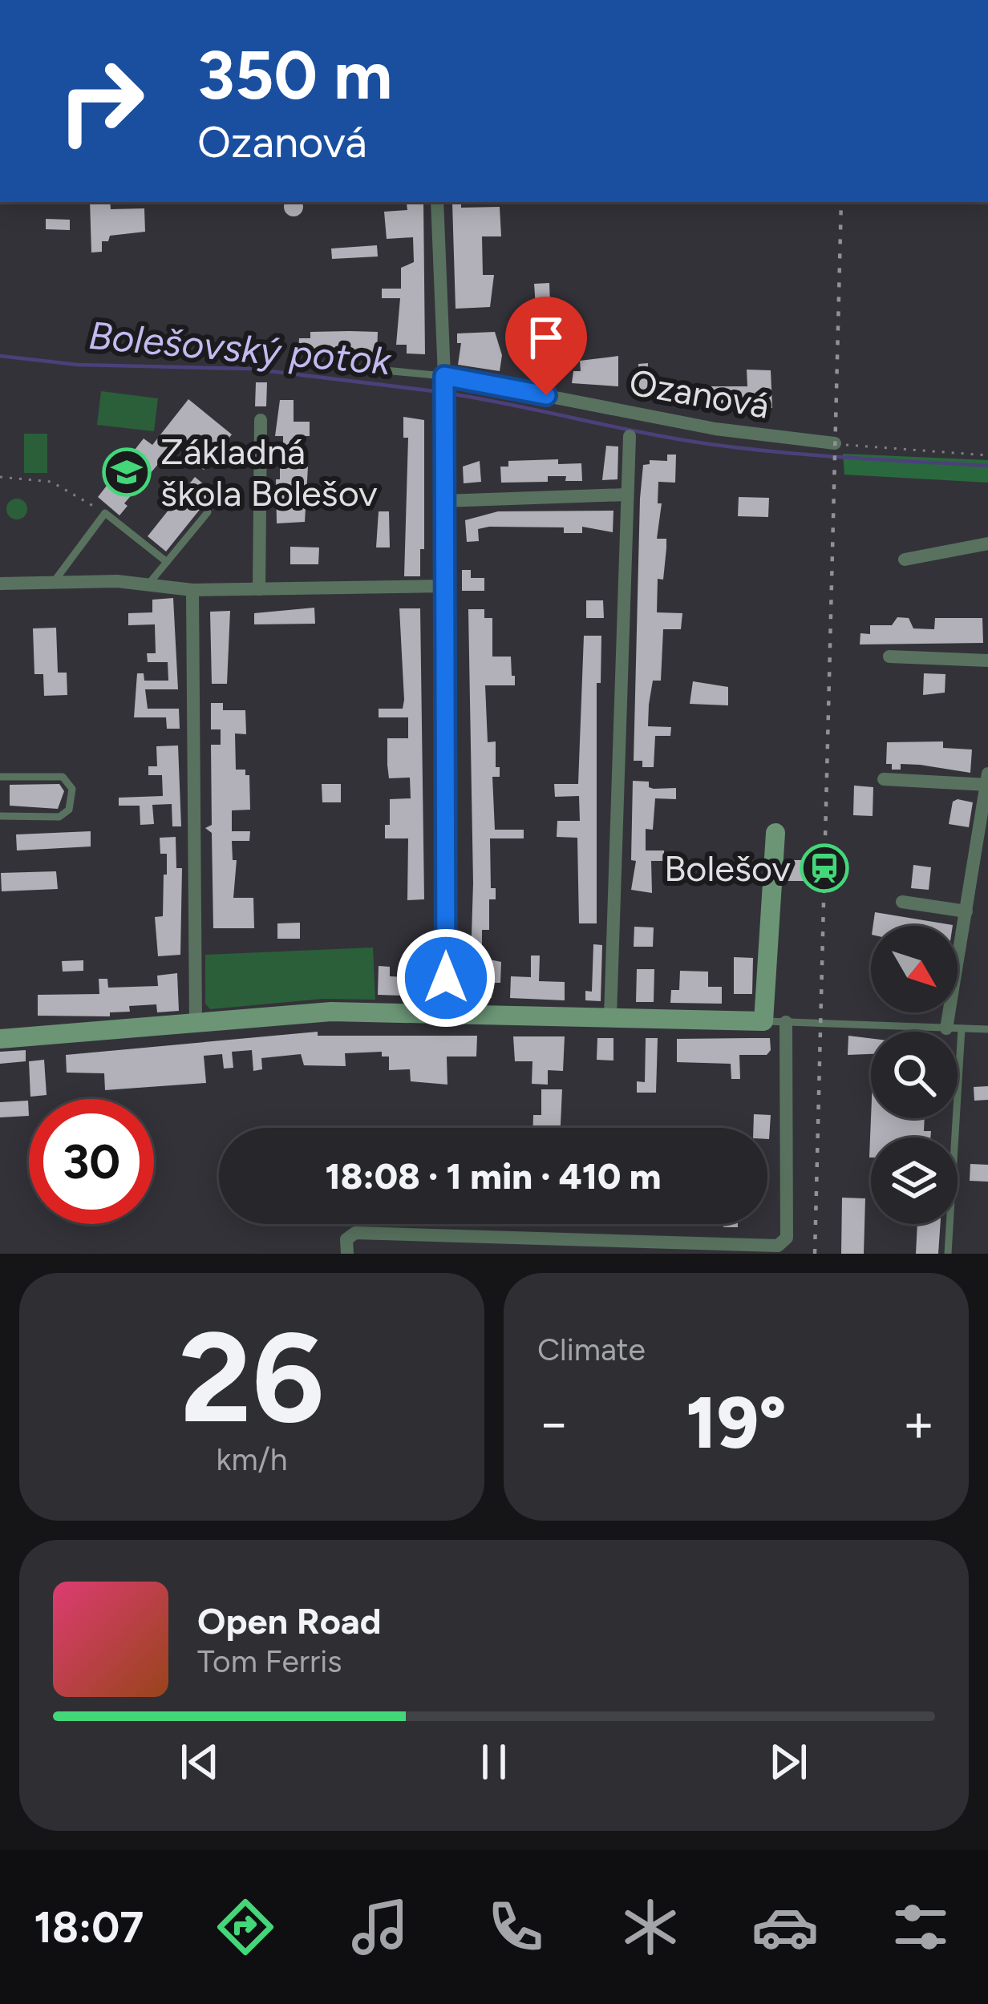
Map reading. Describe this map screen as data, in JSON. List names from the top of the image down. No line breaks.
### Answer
{"streets":{"street":["Ozanová"]},"water":["Bolešovský potok"],"places":{"school or university":["Základná škola Bolešov"],"station":["Bolešov"]},"north":"bottom right","page":{"turn":["350 m","Ozanová"],"limit":"30","trip":"18:08 · 1 min · 410 m","tile":[["26","km/h"],"Climate"],"heat":["−","19°","+"],"song":["Open Road","Tom Ferris"],"tabs":"18:07"}}
